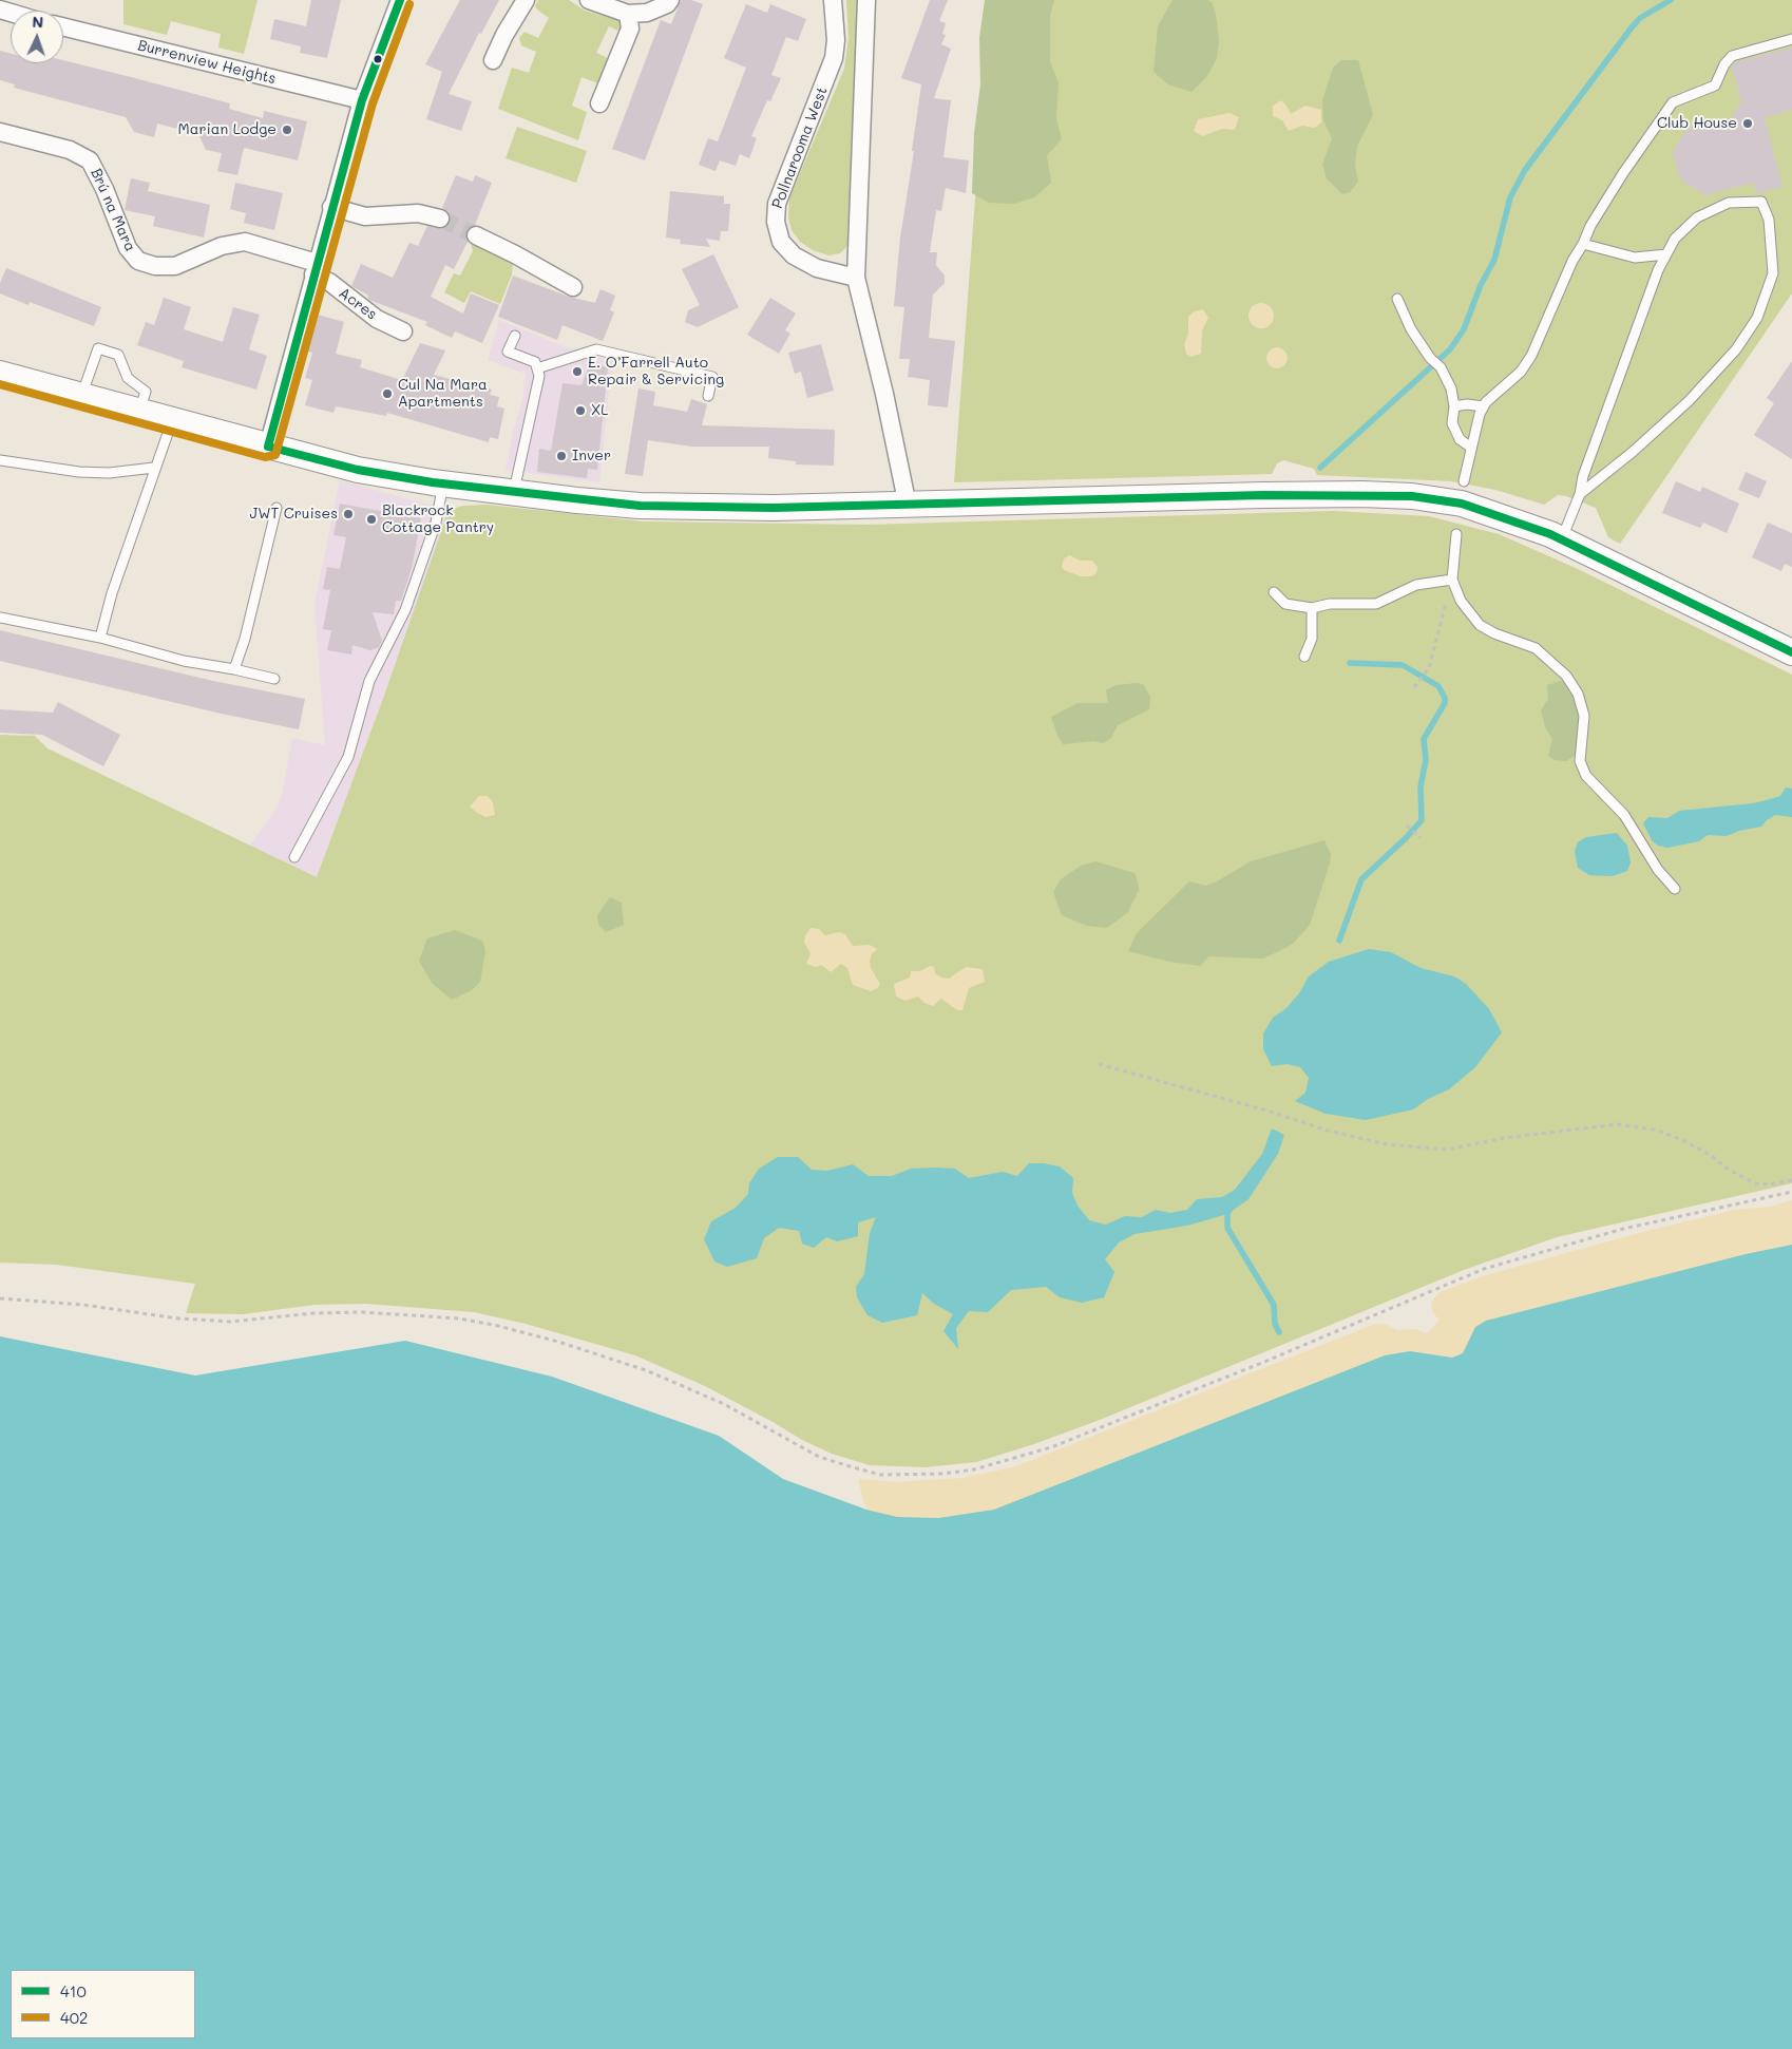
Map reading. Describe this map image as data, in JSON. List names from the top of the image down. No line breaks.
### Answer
{"streets":{"street":["Burrenview Heights","Pollnarooma West","Brú na Mara","Acres"]},"crossings":[["Brú na Mara","Acres"]],"places":["Club House","Marian Lodge","E. O’Farrell Auto Repair & Servicing","Cul Na Mara Apartments","XL","Inver","JWT Cruises","Blackrock Cottage Pantry"],"lines":["transit line 410","transit line 402"],"legend":["410","402"],"north":"top"}
